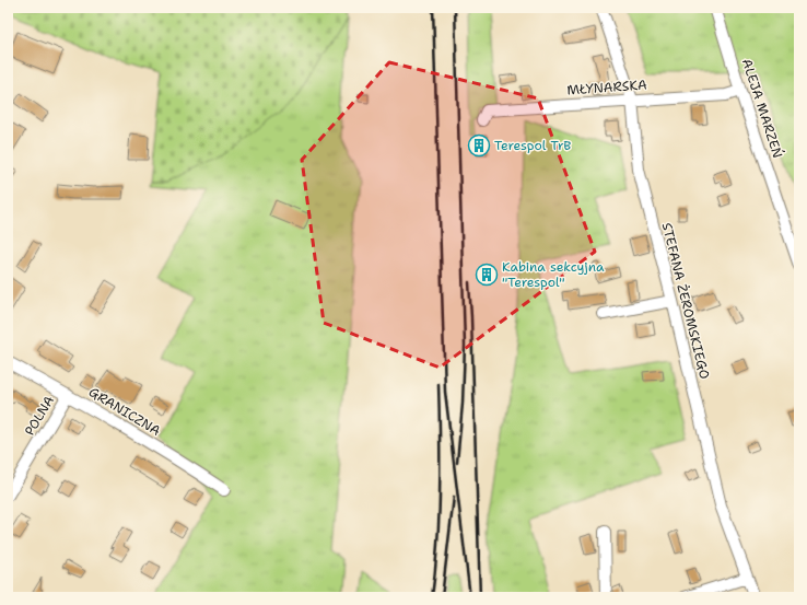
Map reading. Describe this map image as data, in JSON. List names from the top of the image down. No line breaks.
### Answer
{"streets":{"street":["MŁYNARSKA","ALEJA MARZEŃ","STEFANA ŻEROMSKIEGO","GRANICZNA","POLNA"]},"crossings":[["MŁYNARSKA","ALEJA MARZEŃ"],["MŁYNARSKA","STEFANA ŻEROMSKIEGO"],["GRANICZNA","POLNA"]],"places":{"building":["Terespol TrB","Kabina sekcyjna \"Terespol\""]}}
